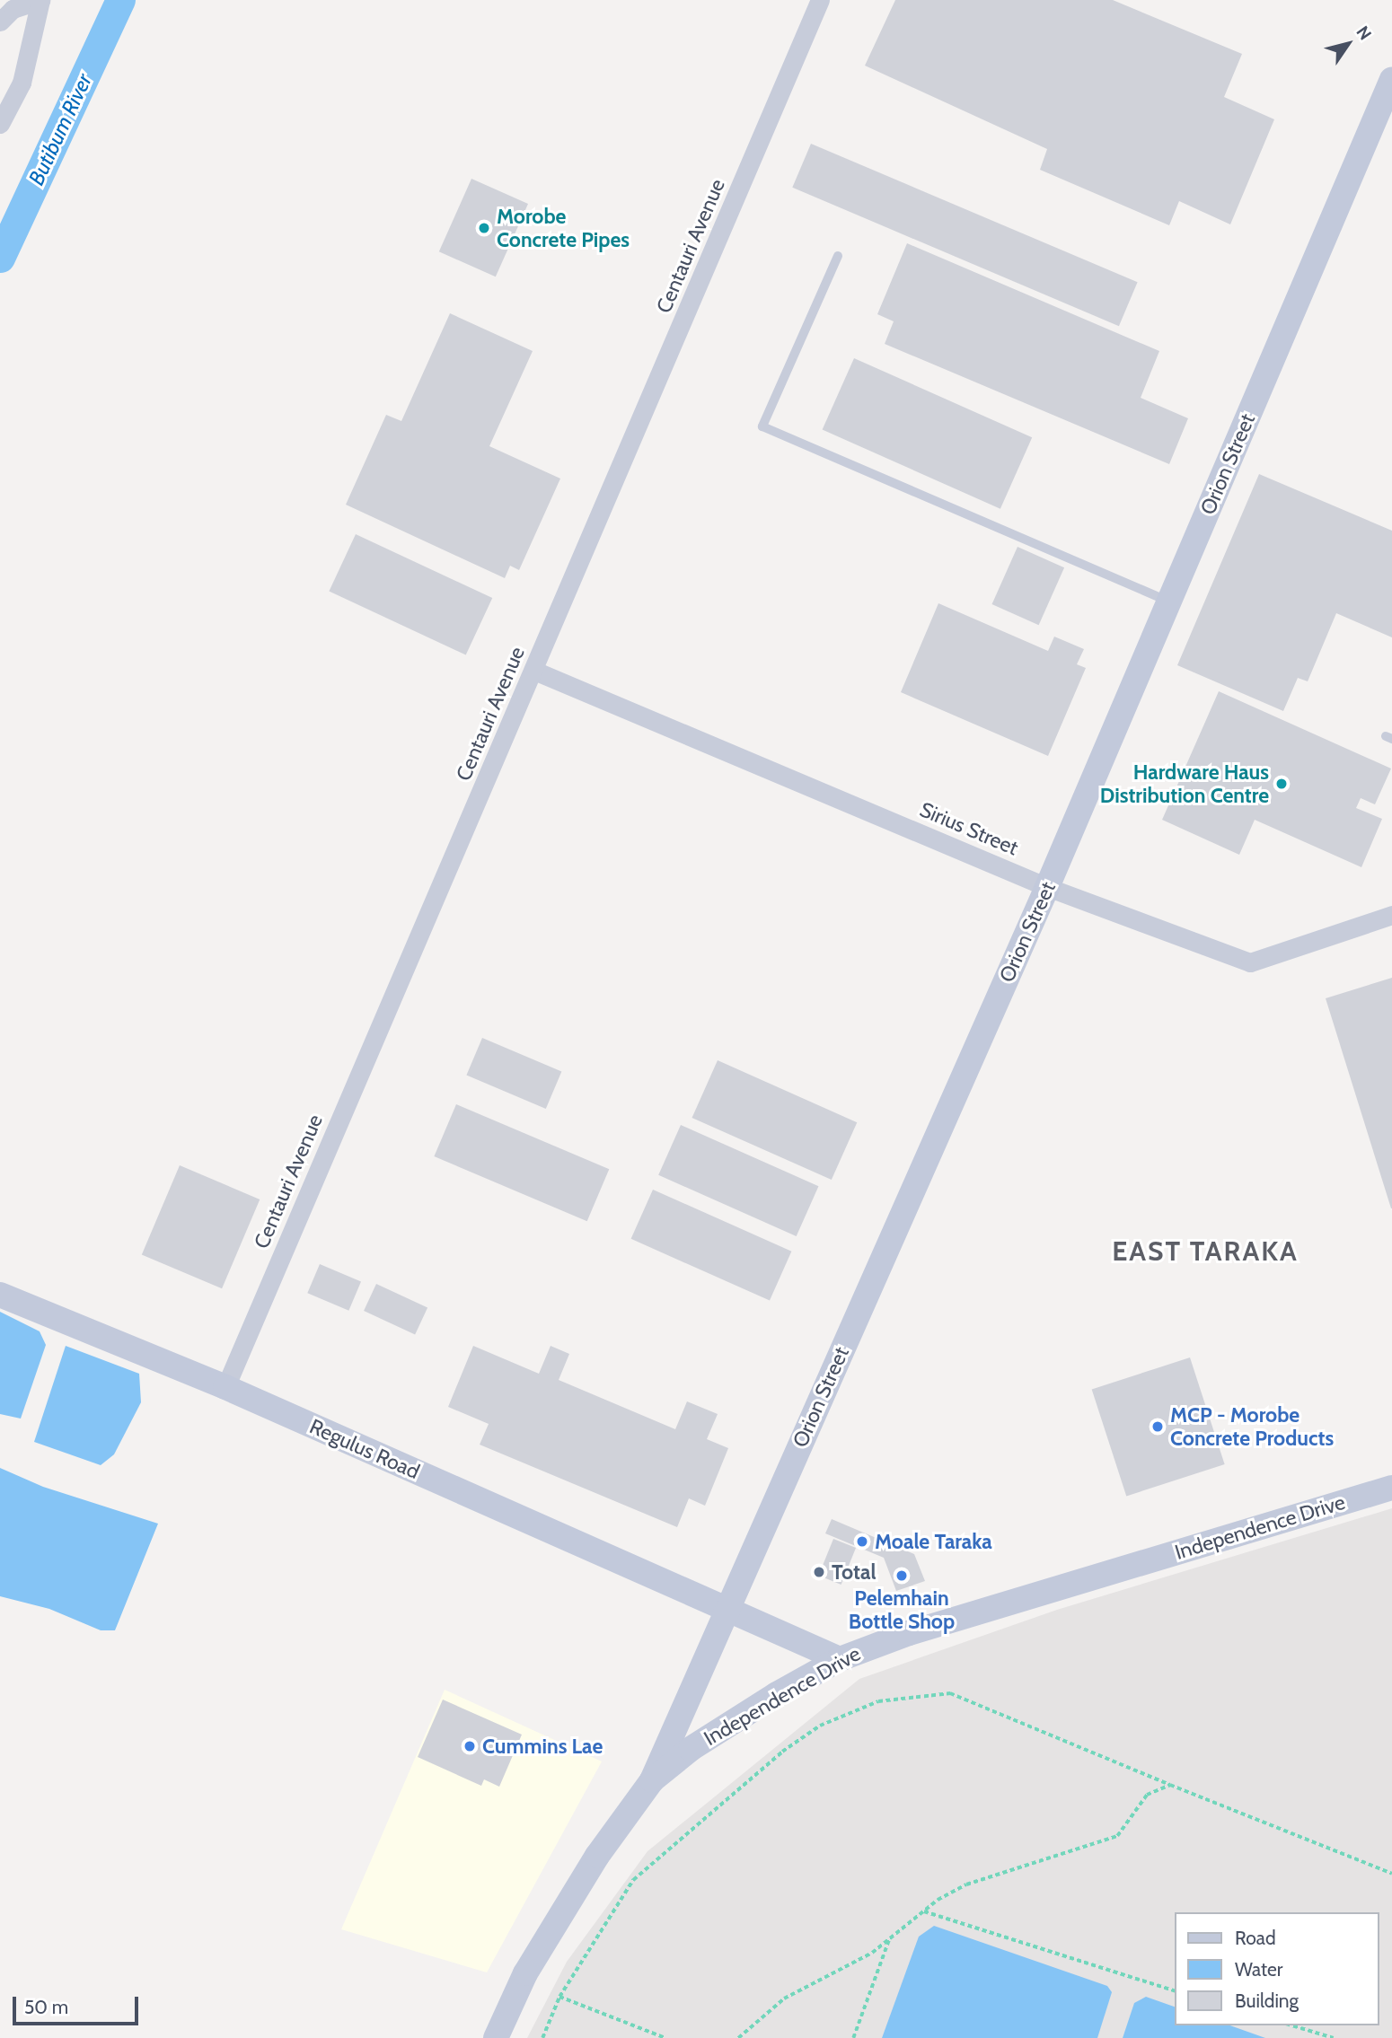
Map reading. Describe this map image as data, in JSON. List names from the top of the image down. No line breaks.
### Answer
{"streets":{"street":["Centauri Avenue","Orion Street","Sirius Street","Regulus Road","Independence Drive"]},"crossings":[["Centauri Avenue","Sirius Street"],["Centauri Avenue","Regulus Road"],["Orion Street","Sirius Street"],["Orion Street","Regulus Road"],["Orion Street","Independence Drive"],["Regulus Road","Independence Drive"]],"districts":["EAST TARAKA"],"water":["Butibum River"],"places":["Morobe Concrete Pipes","Hardware Haus Distribution Centre","MCP - Morobe Concrete Products","Moale Taraka","Total","Pelemhain Bottle Shop","Cummins Lae"],"legend":["Road","Water","Building"],"scale_bar":"50 m","north":"top right"}
